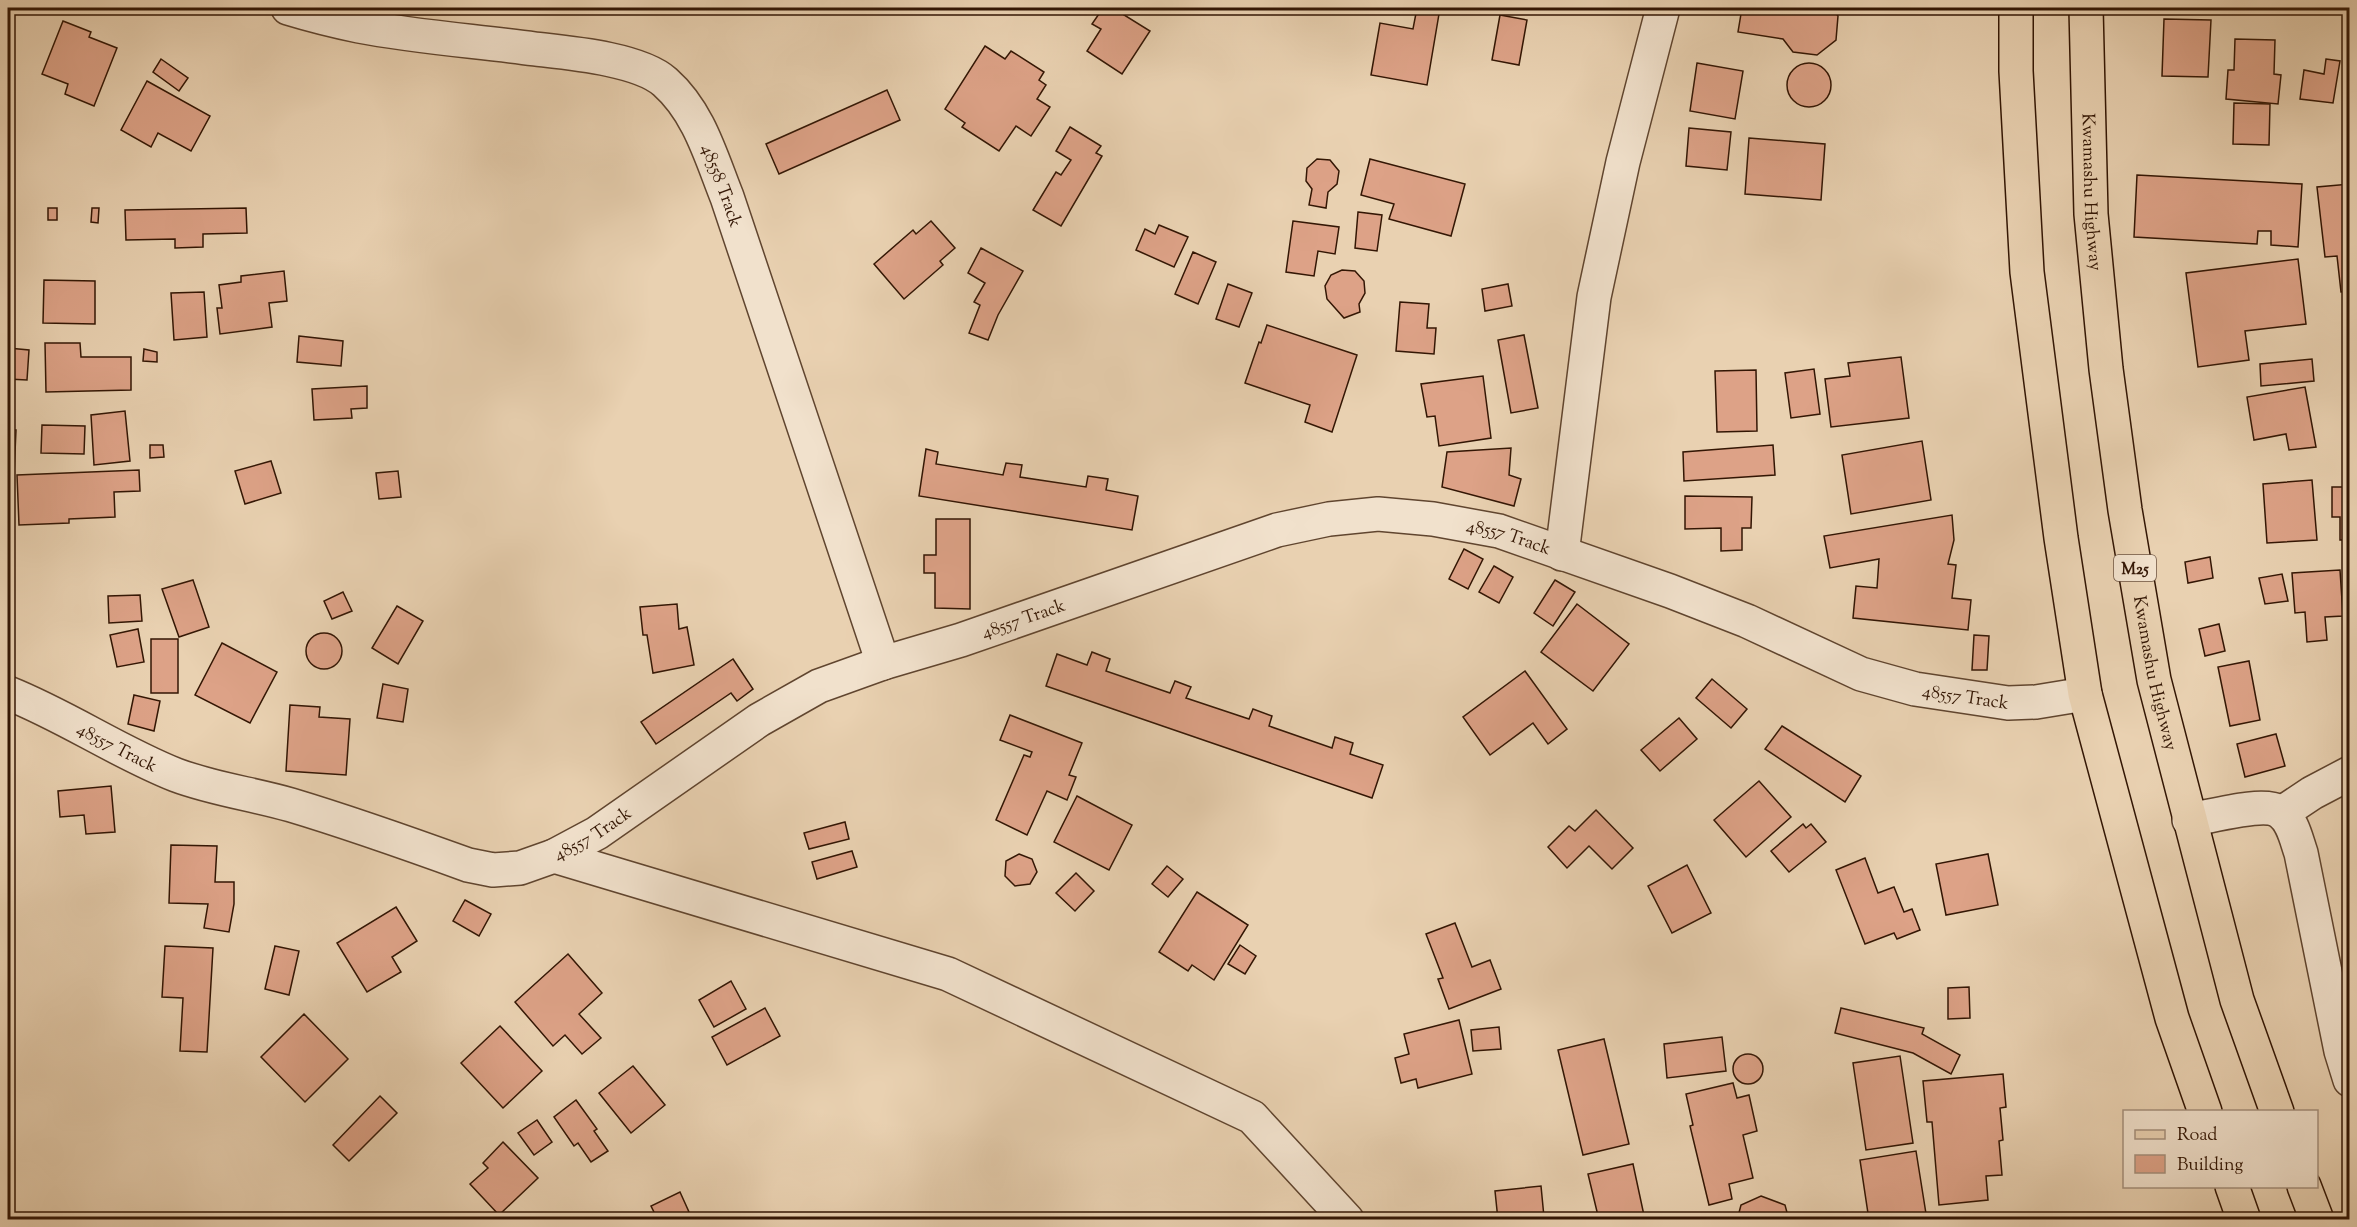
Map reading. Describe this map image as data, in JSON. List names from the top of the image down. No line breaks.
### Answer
{"streets":{"main road":["Kwamashu Highway","M25"],"street":["48558 Track","48557 Track"]},"crossings":[["48558 Track","48557 Track"]],"legend":["Road","Building"]}
